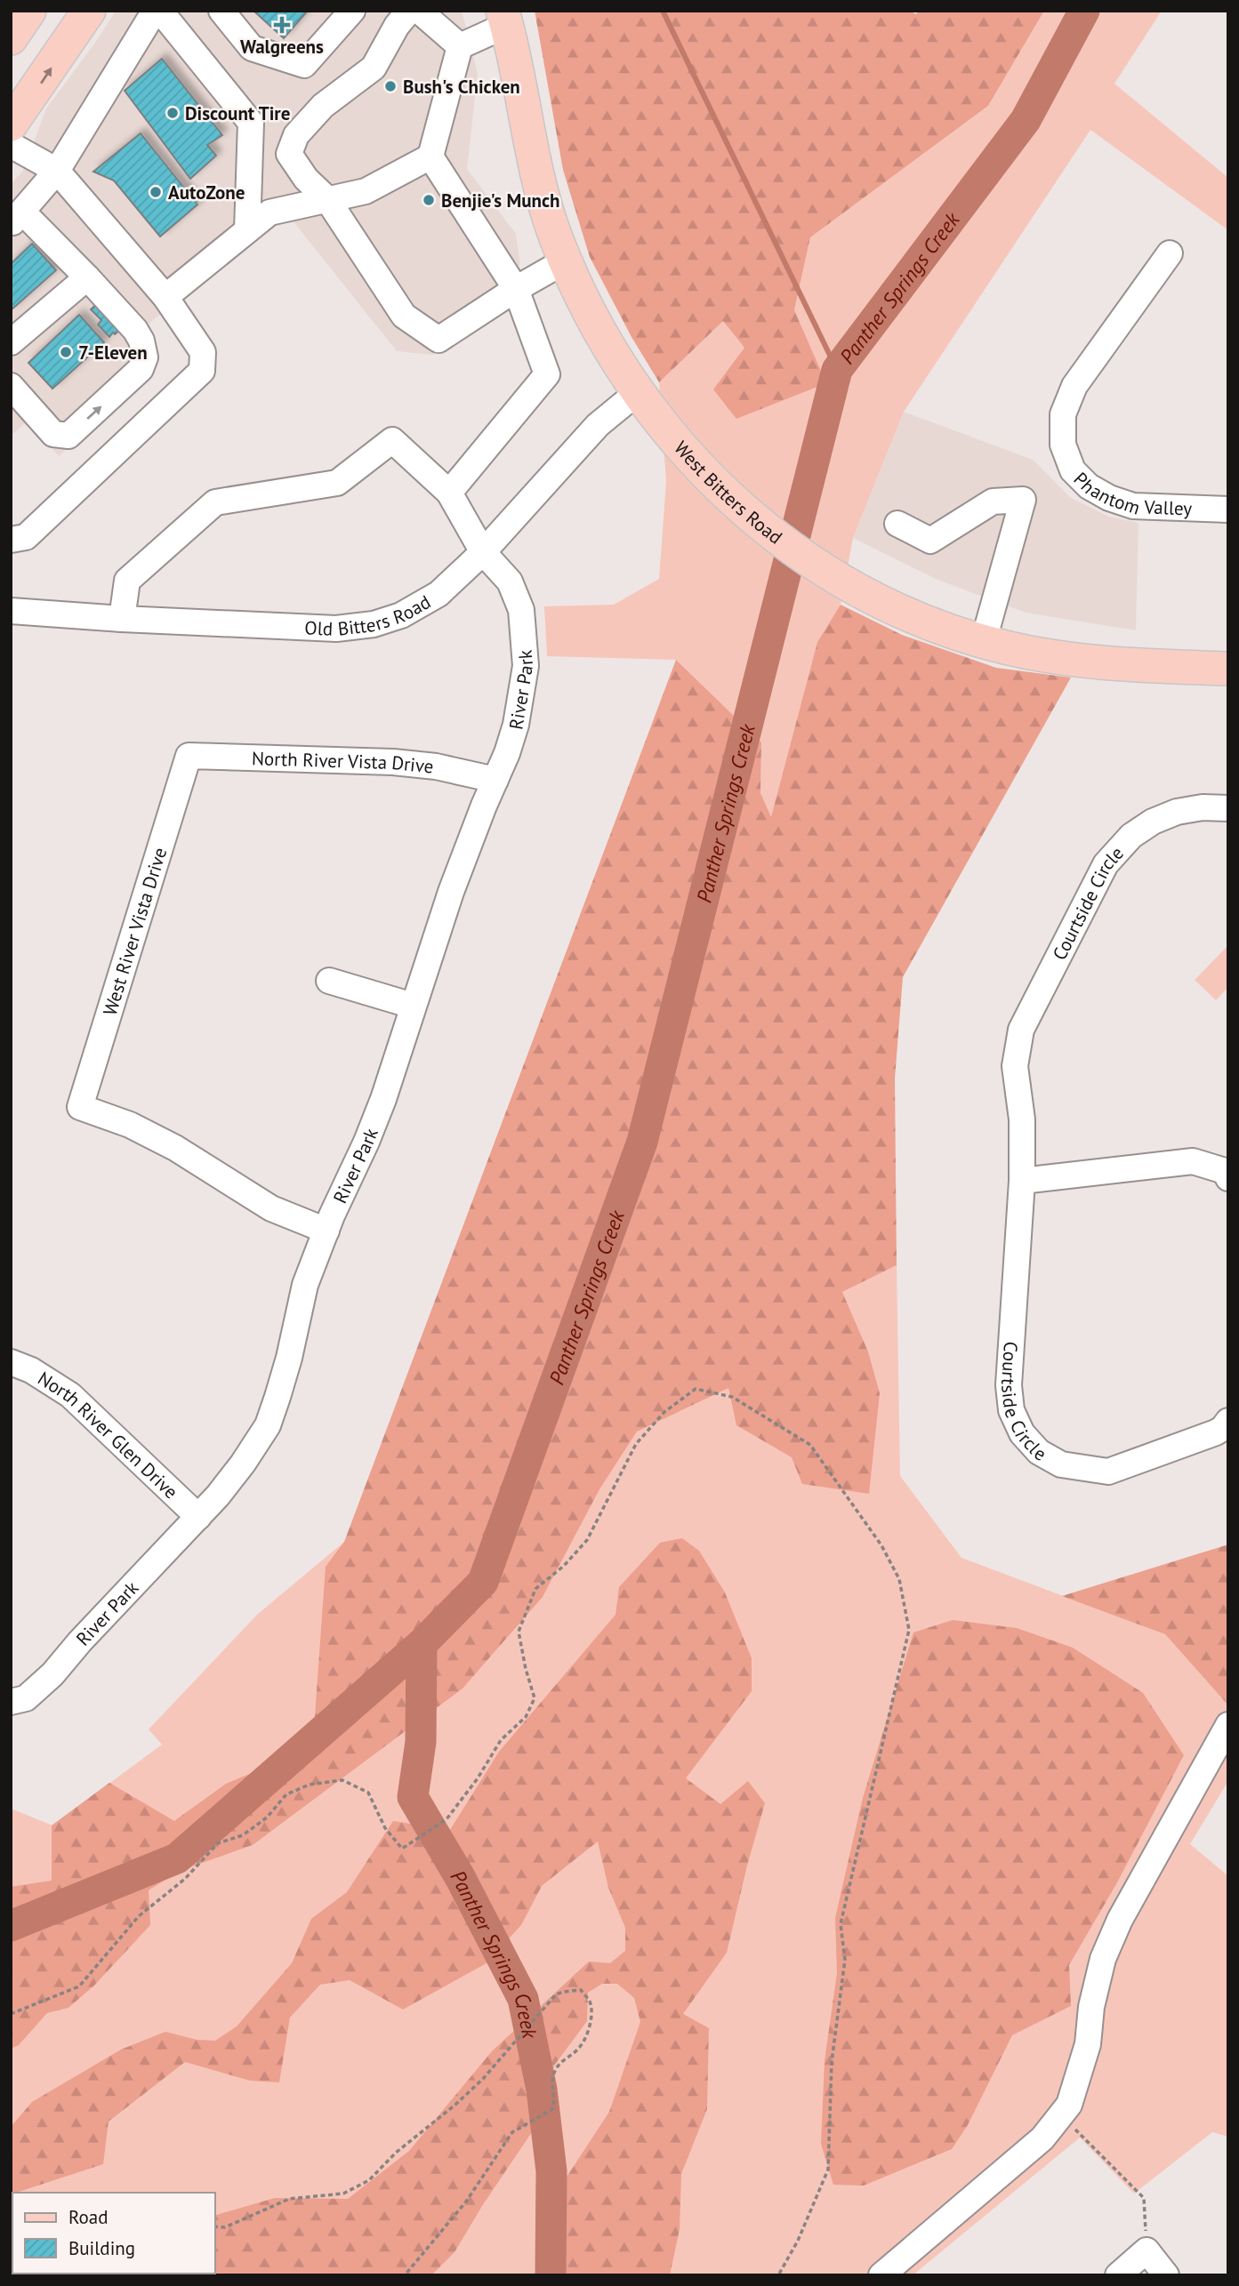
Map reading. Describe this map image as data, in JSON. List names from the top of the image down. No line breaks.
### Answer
{"streets":{"main road":["West Bitters Road"],"street":["Phantom Valley","Old Bitters Road","River Park","North River Vista Drive","Courtside Circle","West River Vista Drive","North River Glen Drive"]},"crossings":[["West Bitters Road","Old Bitters Road"],["Old Bitters Road","River Park"],["River Park","North River Vista Drive"],["River Park","West River Vista Drive"],["River Park","North River Glen Drive"],["North River Vista Drive","West River Vista Drive"]],"water":["Panther Springs Creek"],"places":{"health":["Walgreens"],"other":["Bush's Chicken","Discount Tire","AutoZone","Benjie's Munch","7-Eleven"]},"legend":["Road","Building"]}
